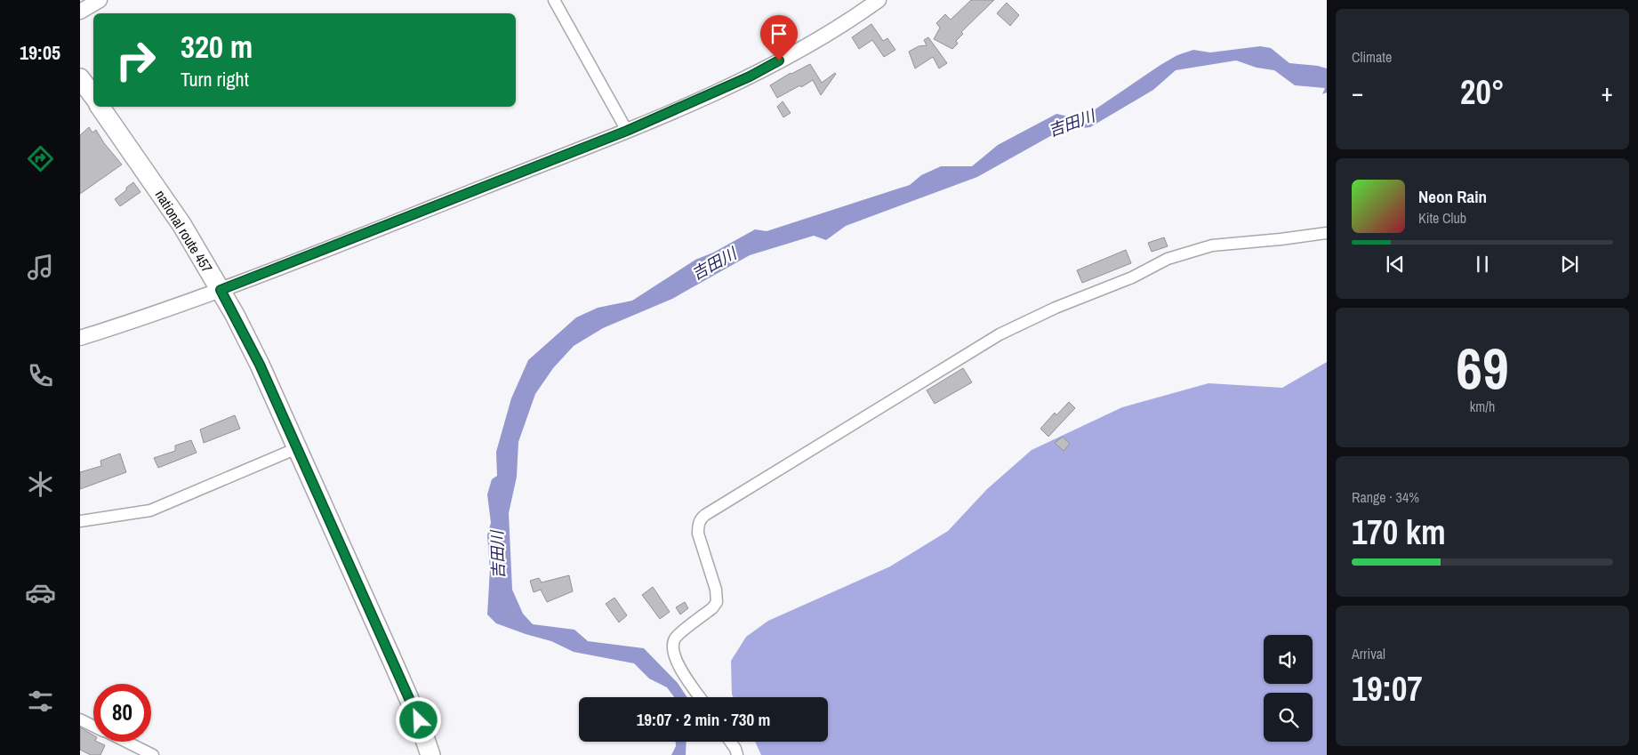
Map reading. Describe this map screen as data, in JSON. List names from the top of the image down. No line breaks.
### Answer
{"streets":{"highway":["national route 457"]},"water":["吉田川"],"page":{"tabs":"19:05","tile":["Climate",["69","km/h"],["Range · 34%","170 km"],["Arrival","19:07"]],"turn":["320 m","Turn right"],"heat":["−","20°","+"],"song":["Neon Rain","Kite Club"],"limit":"80","trip":"19:07 · 2 min · 730 m"}}
